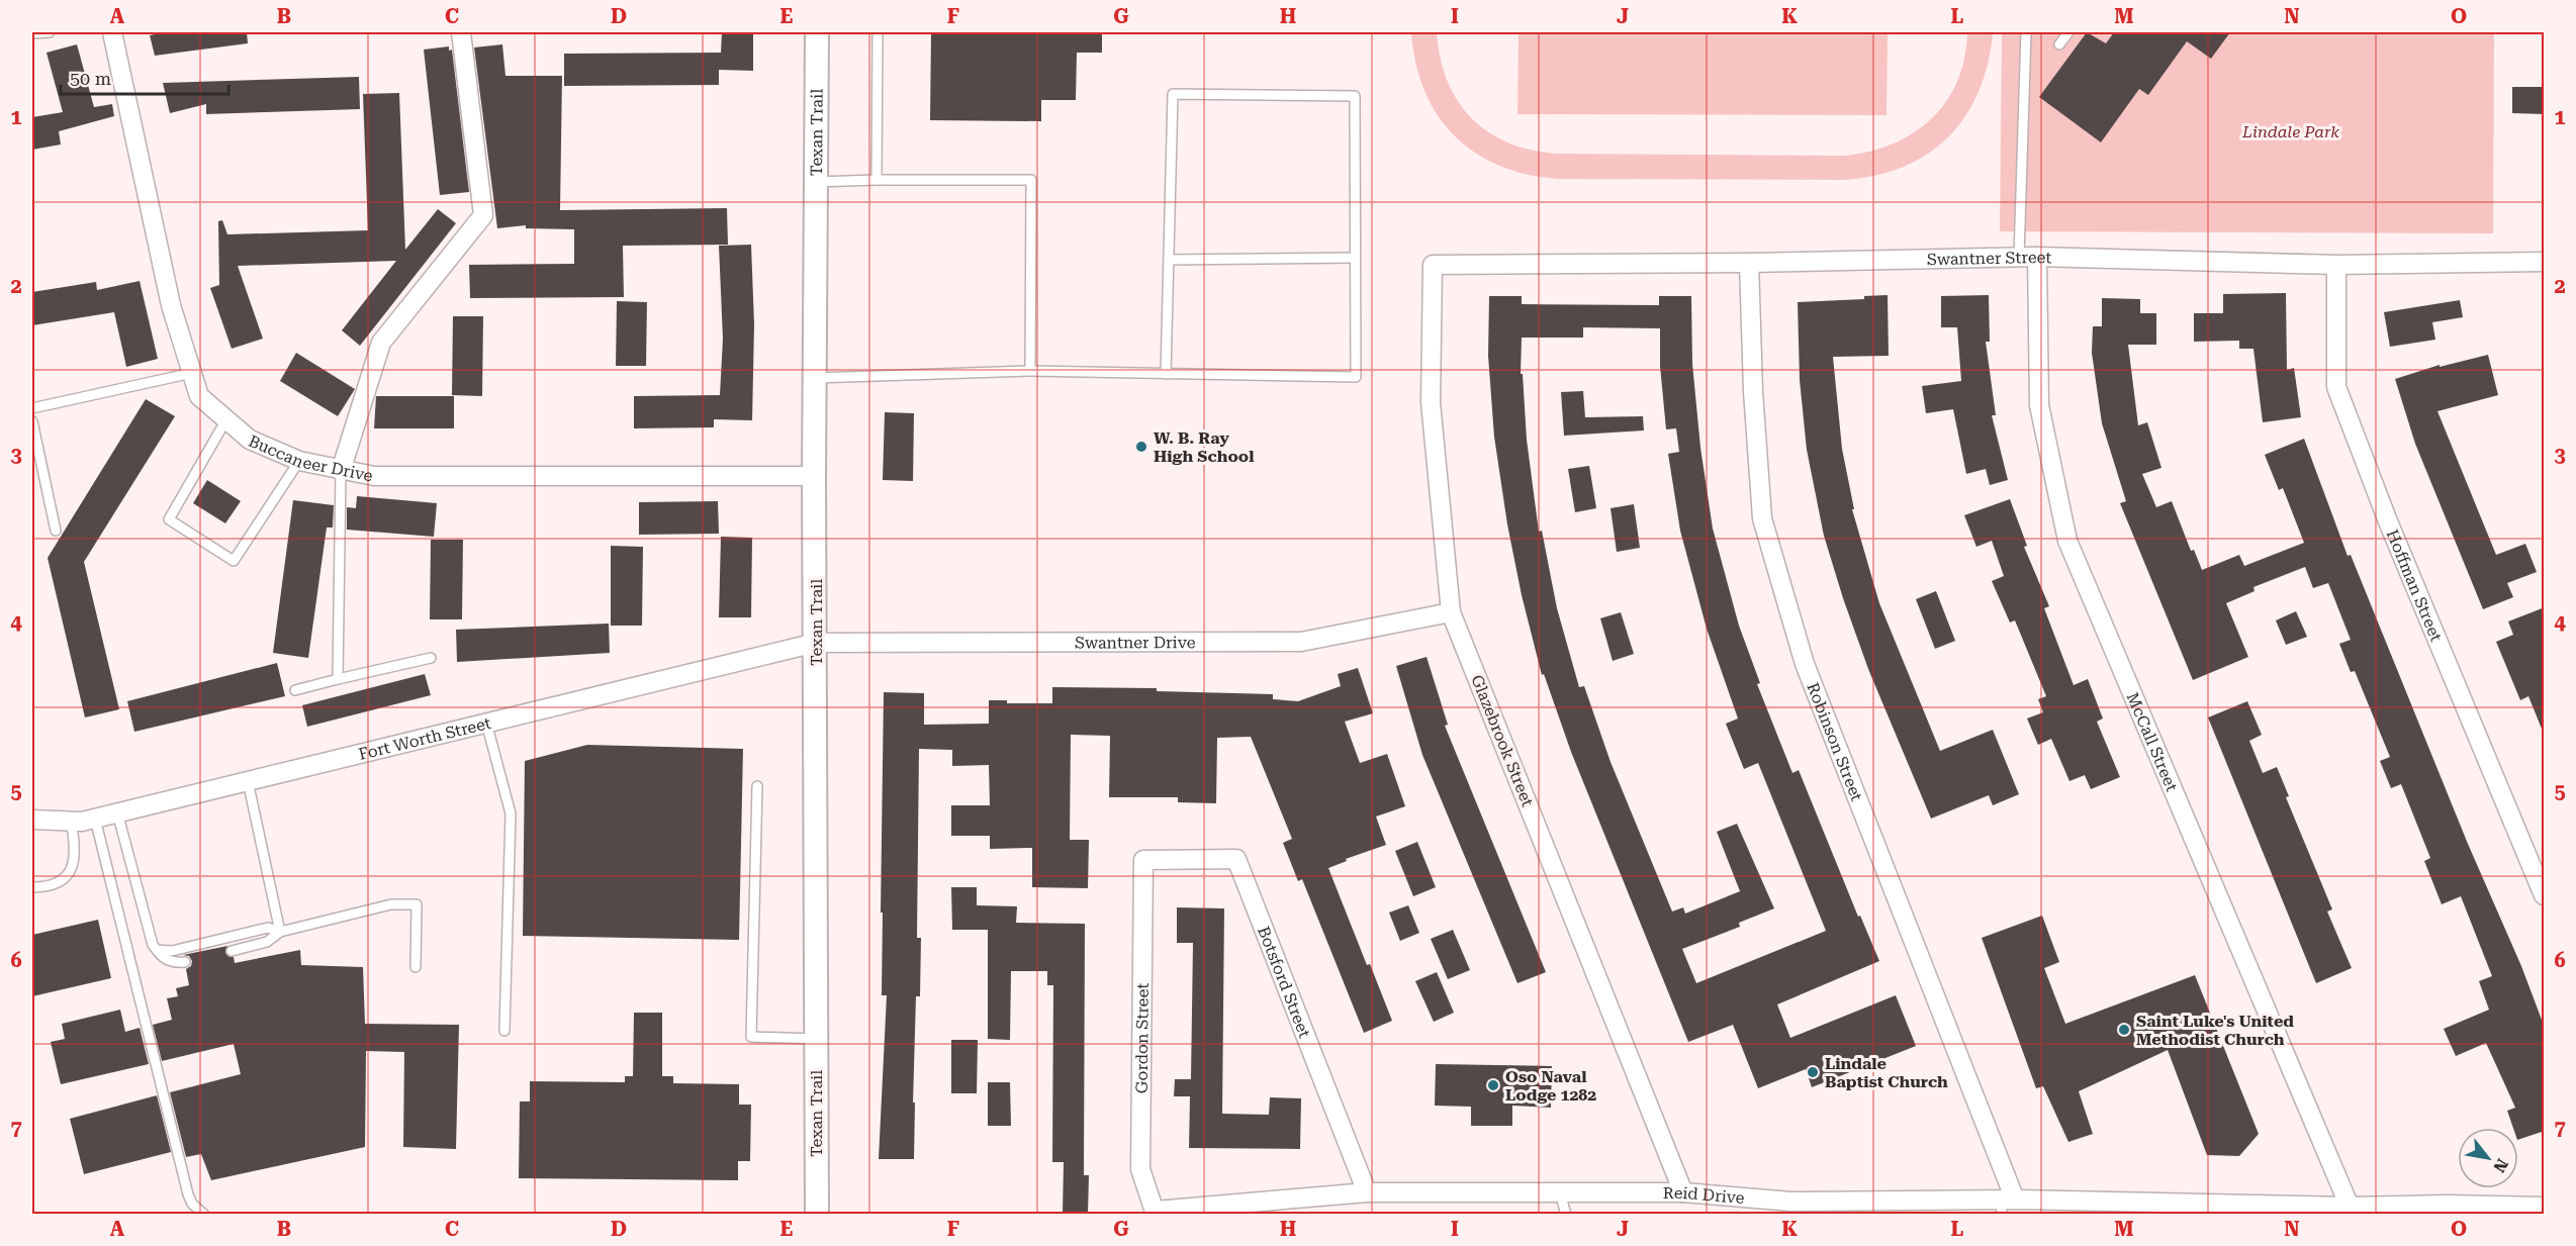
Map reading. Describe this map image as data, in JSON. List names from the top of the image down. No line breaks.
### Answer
{"streets":{"street":["Texan Trail","Swantner Street","Buccaneer Drive","Hoffman Street","Swantner Drive","Fort Worth Street","Glazebrook Street","Robinson Street","McCall Street","Botsford Street","Gordon Street","Reid Drive"]},"crossings":[["Texan Trail","Buccaneer Drive"],["Texan Trail","Swantner Drive"],["Texan Trail","Fort Worth Street"],["Swantner Street","Hoffman Street"],["Swantner Street","Glazebrook Street"],["Swantner Street","Robinson Street"],["Swantner Street","McCall Street"],["Swantner Drive","Fort Worth Street"],["Swantner Drive","Glazebrook Street"],["Glazebrook Street","Reid Drive"],["Robinson Street","Reid Drive"],["McCall Street","Reid Drive"],["Botsford Street","Gordon Street"],["Botsford Street","Reid Drive"],["Gordon Street","Reid Drive"]],"parks":["Lindale Park"],"places":["W. B. Ray High School","Saint Luke's United Methodist Church","Lindale Baptist Church","Oso Naval Lodge 1282"],"scale_bar":"50 m","north":"bottom right","grid":{"columns":["A","B","C","D","E","F","G","H","I","J","K","L","M","N","O"],"rows":["1","2","3","4","5","6","7"]}}
